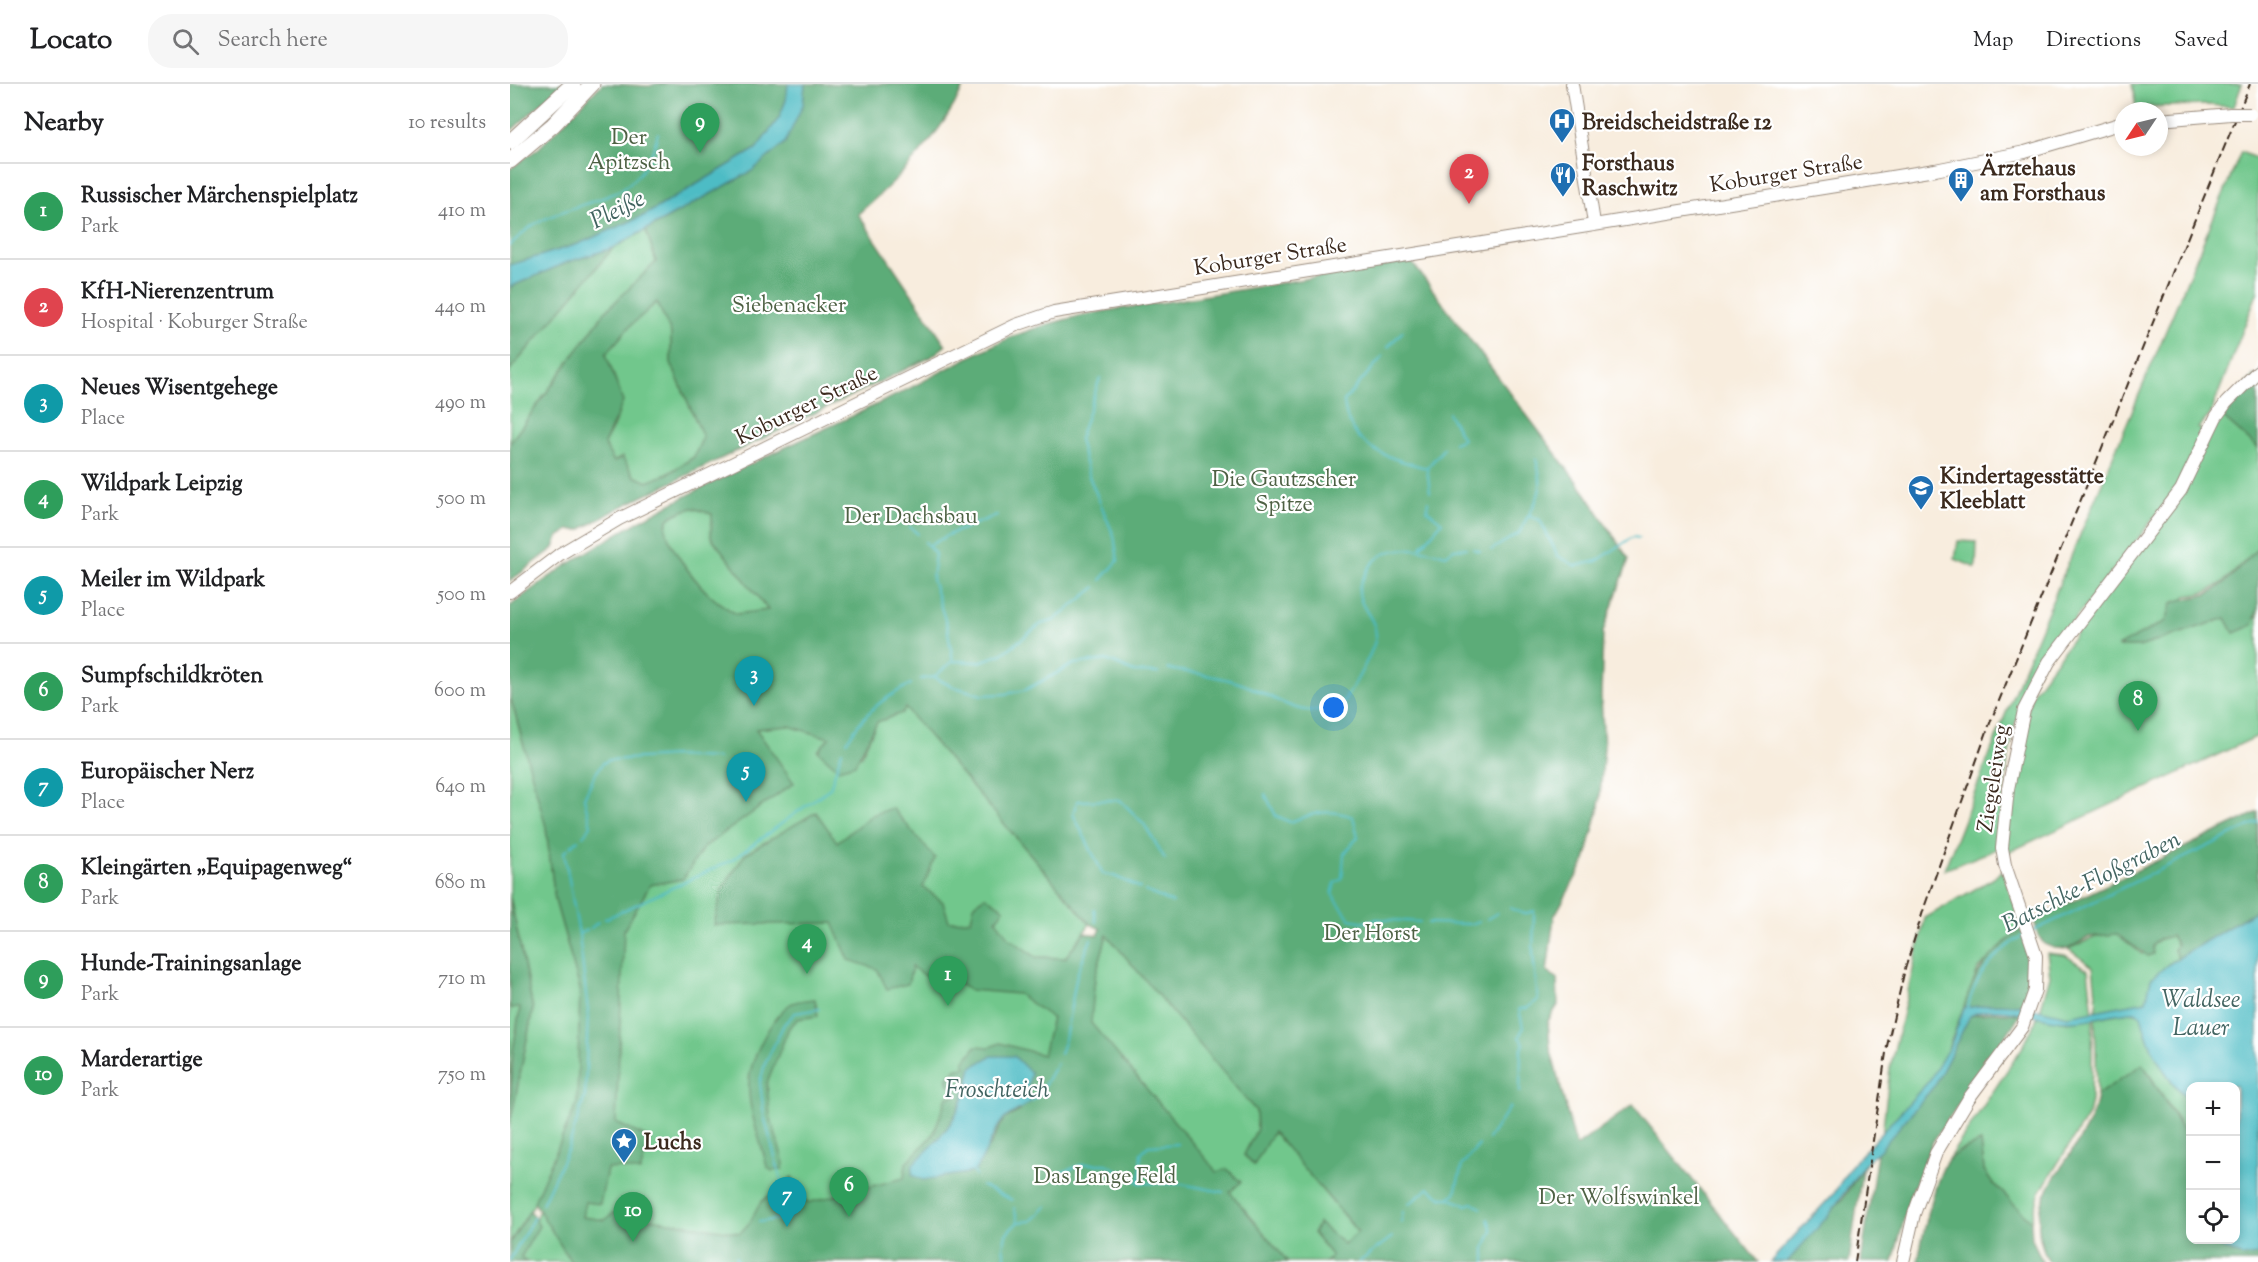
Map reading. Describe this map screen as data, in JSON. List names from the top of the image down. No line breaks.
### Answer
{"streets":{"main road":["Koburger Straße","Ziegeleiweg"]},"water":["Pleiße","Batschke‐Floßgraben","Waldsee Lauer","Froschteich"],"parks":["Der Apitzsch","Siebenacker","Die Gautzscher Spitze","Der Dachsbau","Der Horst","Das Lange Feld","Der Wolfswinkel"],"places":{"hospital":["Breidscheidstraße 12"],"restaurant":["Forsthaus Raschwitz"],"building":["Ärztehaus am Forsthaus"],"school or university":["Kindertagesstätte Kleeblatt"],"place":["Luchs"]},"north":"bottom left","page":{"header":"Locato","search":"Search here","nav":["Map","Directions","Saved"],"heading":["Nearby","10 results"],"pins":["9","2","3","8","5","4","1","6","7","10"],"list":[{"mark":"1","name":"Russischer Märchenspielplatz","note":"Park","value":"410 m"},{"mark":"2","name":"KfH-Nierenzentrum","note":"Hospital · Koburger Straße","value":"440 m"},{"mark":"3","name":"Neues Wisentgehege","note":"Place","value":"490 m"},{"mark":"4","name":"Wildpark Leipzig","note":"Park","value":"500 m"},{"mark":"5","name":"Meiler im Wildpark","note":"Place","value":"500 m"},{"mark":"6","name":"Sumpfschildkröten","note":"Park","value":"600 m"},{"mark":"7","name":"Europäischer Nerz","note":"Place","value":"640 m"},{"mark":"8","name":"Kleingärten „Equipagenweg“","note":"Park","value":"680 m"},{"mark":"9","name":"Hunde-Trainingsanlage","note":"Park","value":"710 m"},{"mark":"10","name":"Marderartige","note":"Park","value":"750 m"}],"map_buttons":["+","−"]}}
